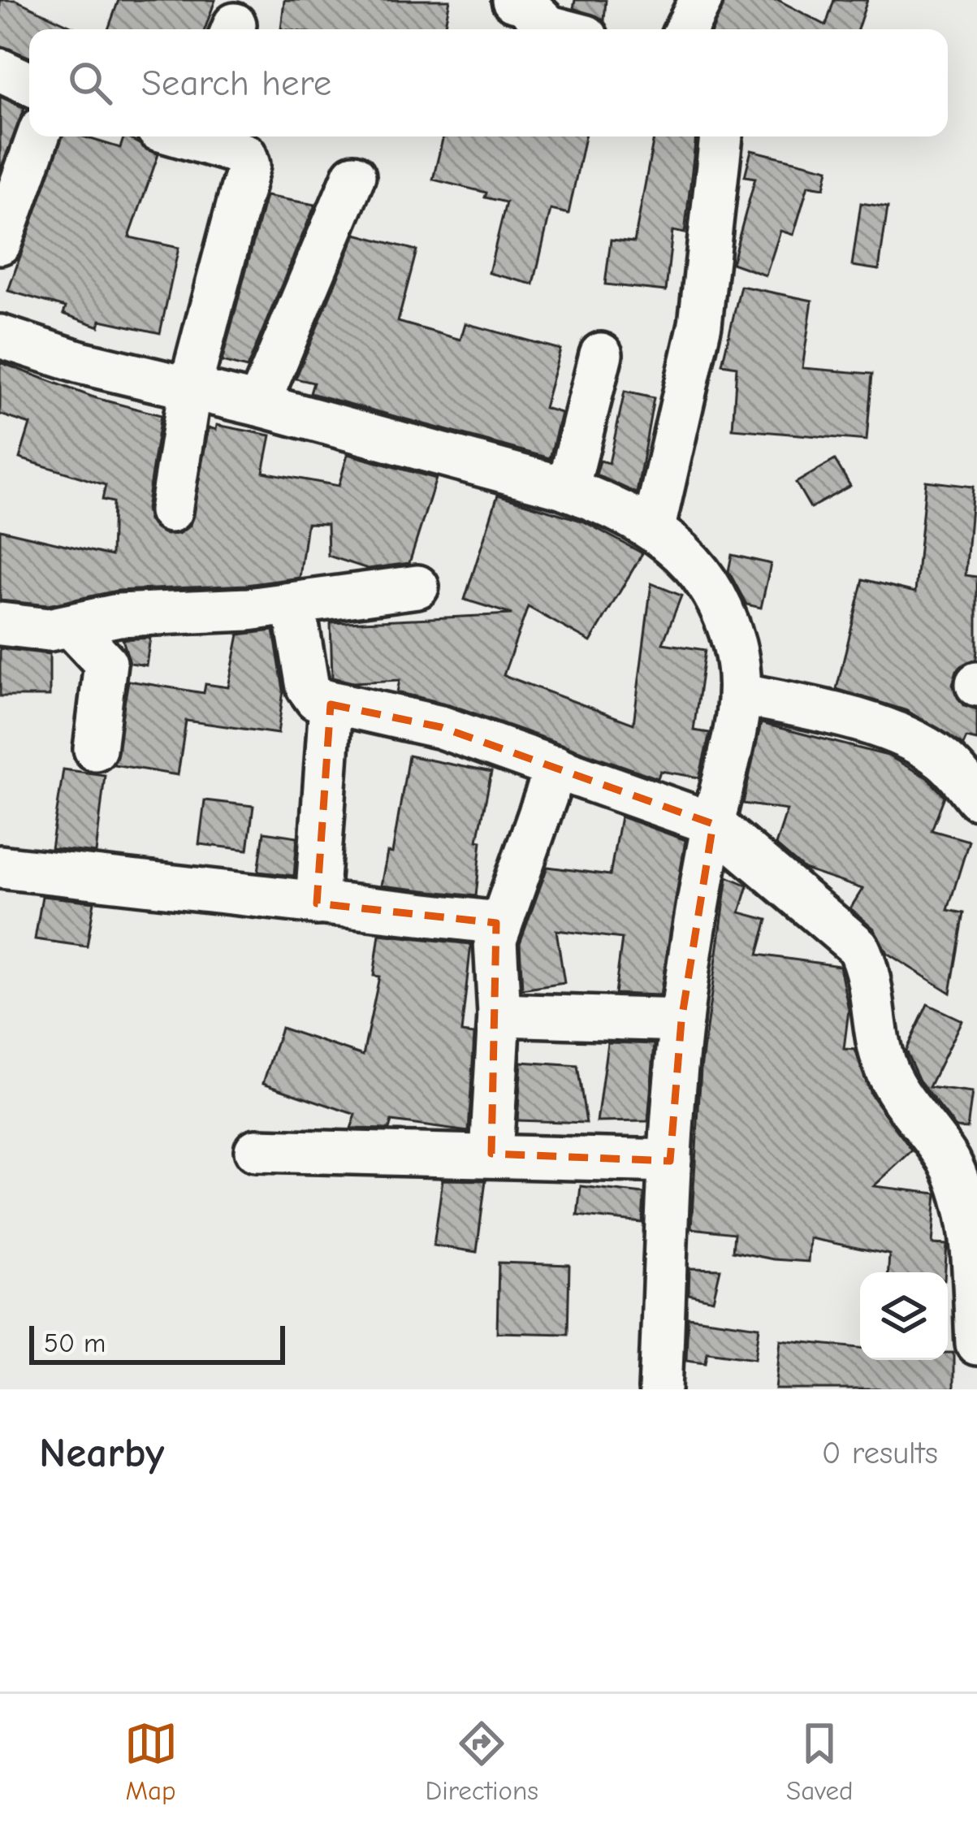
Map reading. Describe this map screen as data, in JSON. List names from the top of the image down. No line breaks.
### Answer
{"scale_bar":"50 m","page":{"search":"Search here","scale":"50 m","heading":["Nearby","0 results"],"nav":["Map","Directions","Saved"]}}
